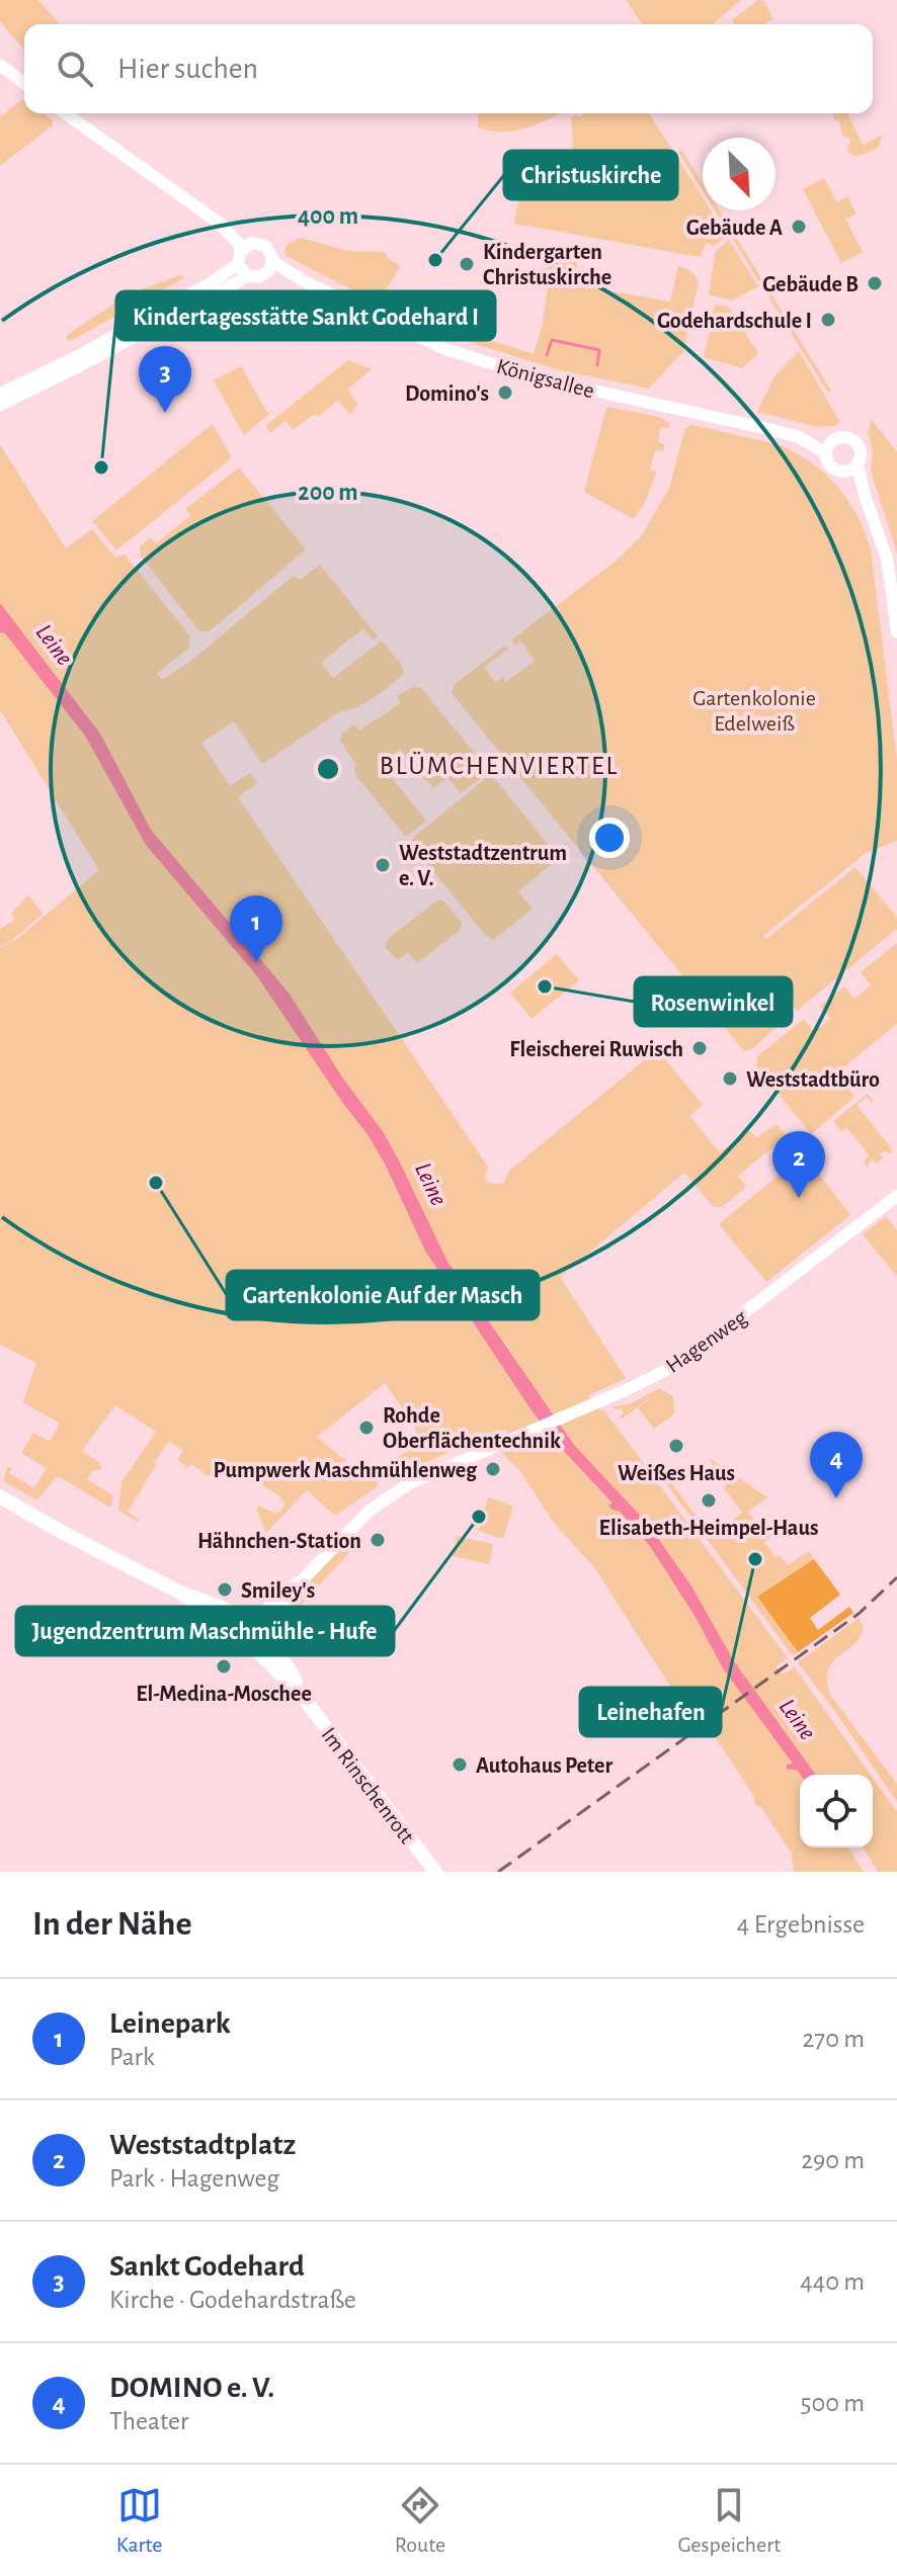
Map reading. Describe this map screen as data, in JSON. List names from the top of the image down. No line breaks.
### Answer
{"streets":{"main road":["Im Rinschenrott"],"street":["Königsallee","Hagenweg"]},"districts":["BLÜMCHENVIERTEL"],"water":["Leine"],"parks":["Gartenkolonie Edelweiß"],"places":["Gebäude A","Christuskirche","Kindergarten Christuskirche","Gebäude B","Godehardschule I","Domino's","Kindertagesstätte Sankt Godehard I","Weststadtzentrum e. V.","Rosenwinkel","Fleischerei Ruwisch","Weststadtbüro","Gartenkolonie Auf der Masch","Rohde Oberflächentechnik","Weißes Haus","Pumpwerk Maschmühlenweg","Elisabeth-Heimpel-Haus","Jugendzentrum Maschmühle - Hufe","Hähnchen-Station","Leinehafen","Smiley's","El-Medina-Moschee","Autohaus Peter"],"north":"bottom right","page":{"search":"Hier suchen","pins":["3","1","2","4"],"heading":["In der Nähe","4 Ergebnisse"],"list":[{"mark":"1","name":"Leinepark","note":"Park","value":"270 m"},{"mark":"2","name":"Weststadtplatz","note":"Park · Hagenweg","value":"290 m"},{"mark":"3","name":"Sankt Godehard","note":"Kirche · Godehardstraße","value":"440 m"},{"mark":"4","name":"DOMINO e. V.","note":"Theater","value":"500 m"}],"nav":["Karte","Route","Gespeichert"]},"rings":["400 m","200 m"]}
